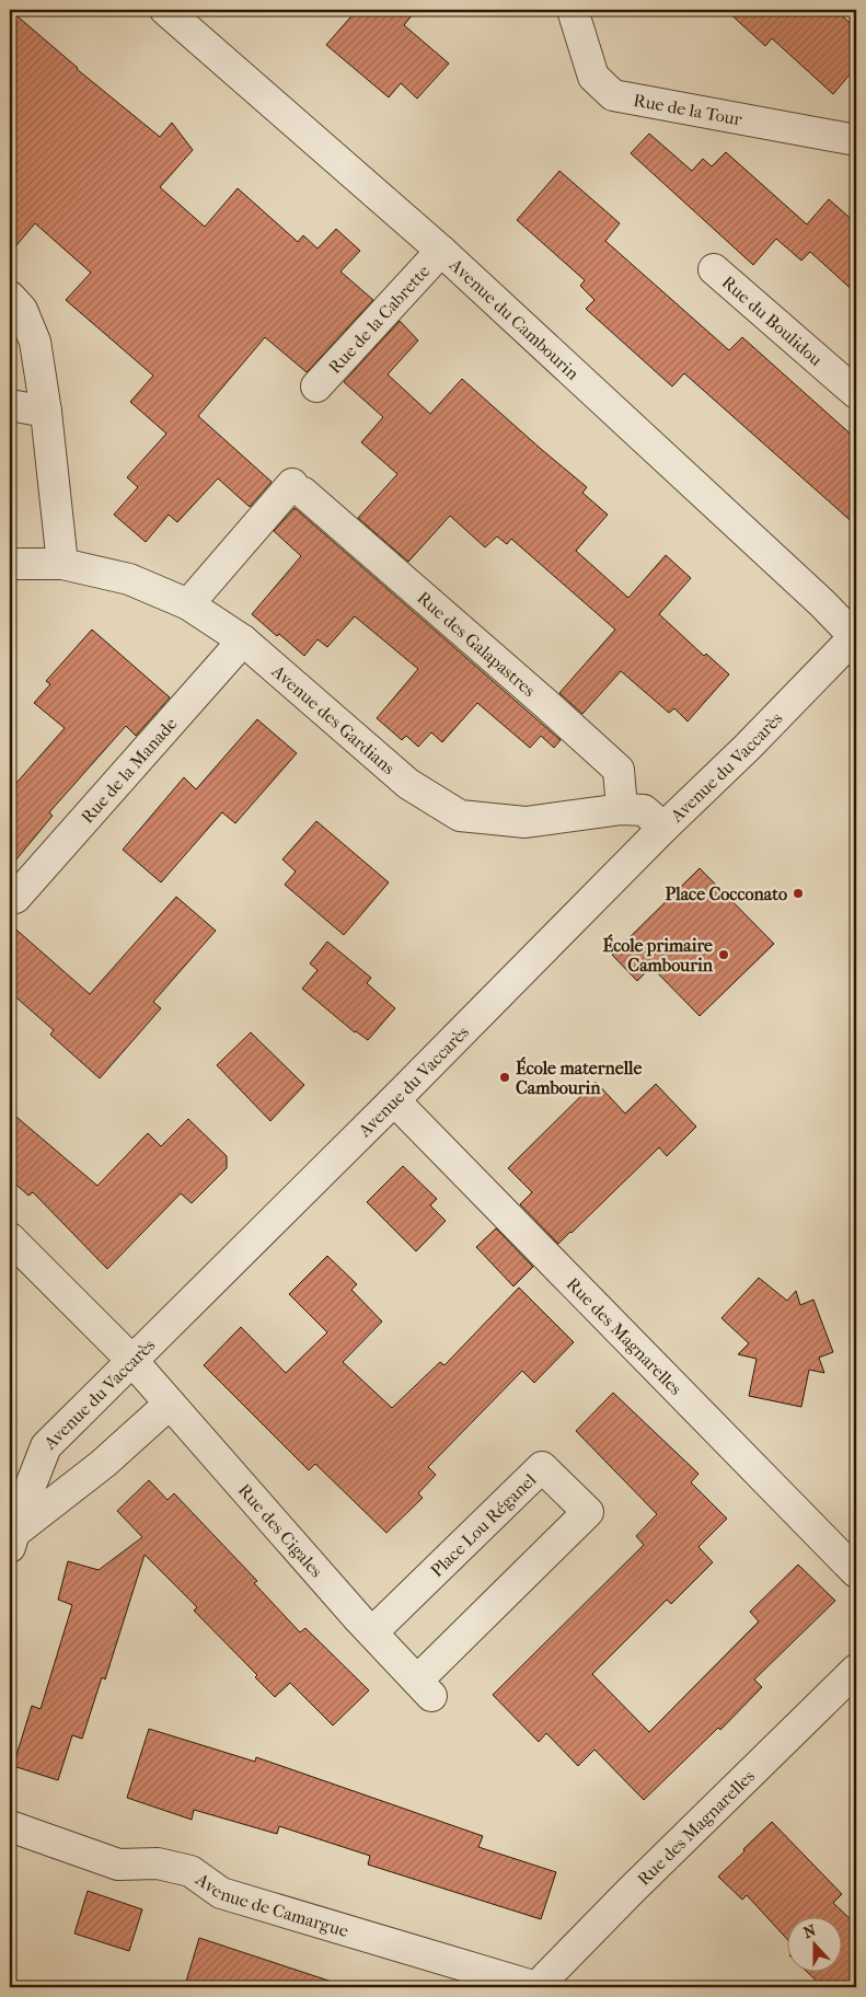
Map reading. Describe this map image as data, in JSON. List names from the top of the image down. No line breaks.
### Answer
{"streets":{"street":["Rue de la Tour","Rue de la Cabrette","Avenue du Cambourin","Rue du Boulidou","Rue des Galapastres","Avenue des Gardians","Avenue du Vaccarès","Rue de la Manade","Rue des Magnarelles","Place Lou Réganel","Rue des Cigales","Avenue de Camargue"]},"crossings":[["Rue de la Cabrette","Avenue du Cambourin"],["Avenue du Cambourin","Avenue du Vaccarès"],["Rue des Galapastres","Avenue des Gardians"],["Avenue des Gardians","Avenue du Vaccarès"],["Avenue des Gardians","Rue de la Manade"],["Avenue du Vaccarès","Rue des Magnarelles"],["Avenue du Vaccarès","Rue des Cigales"],["Rue des Magnarelles","Avenue de Camargue"],["Place Lou Réganel","Rue des Cigales"]],"places":["Place Cocconato","École primaire Cambourin","École maternelle Cambourin"],"north":"top"}
